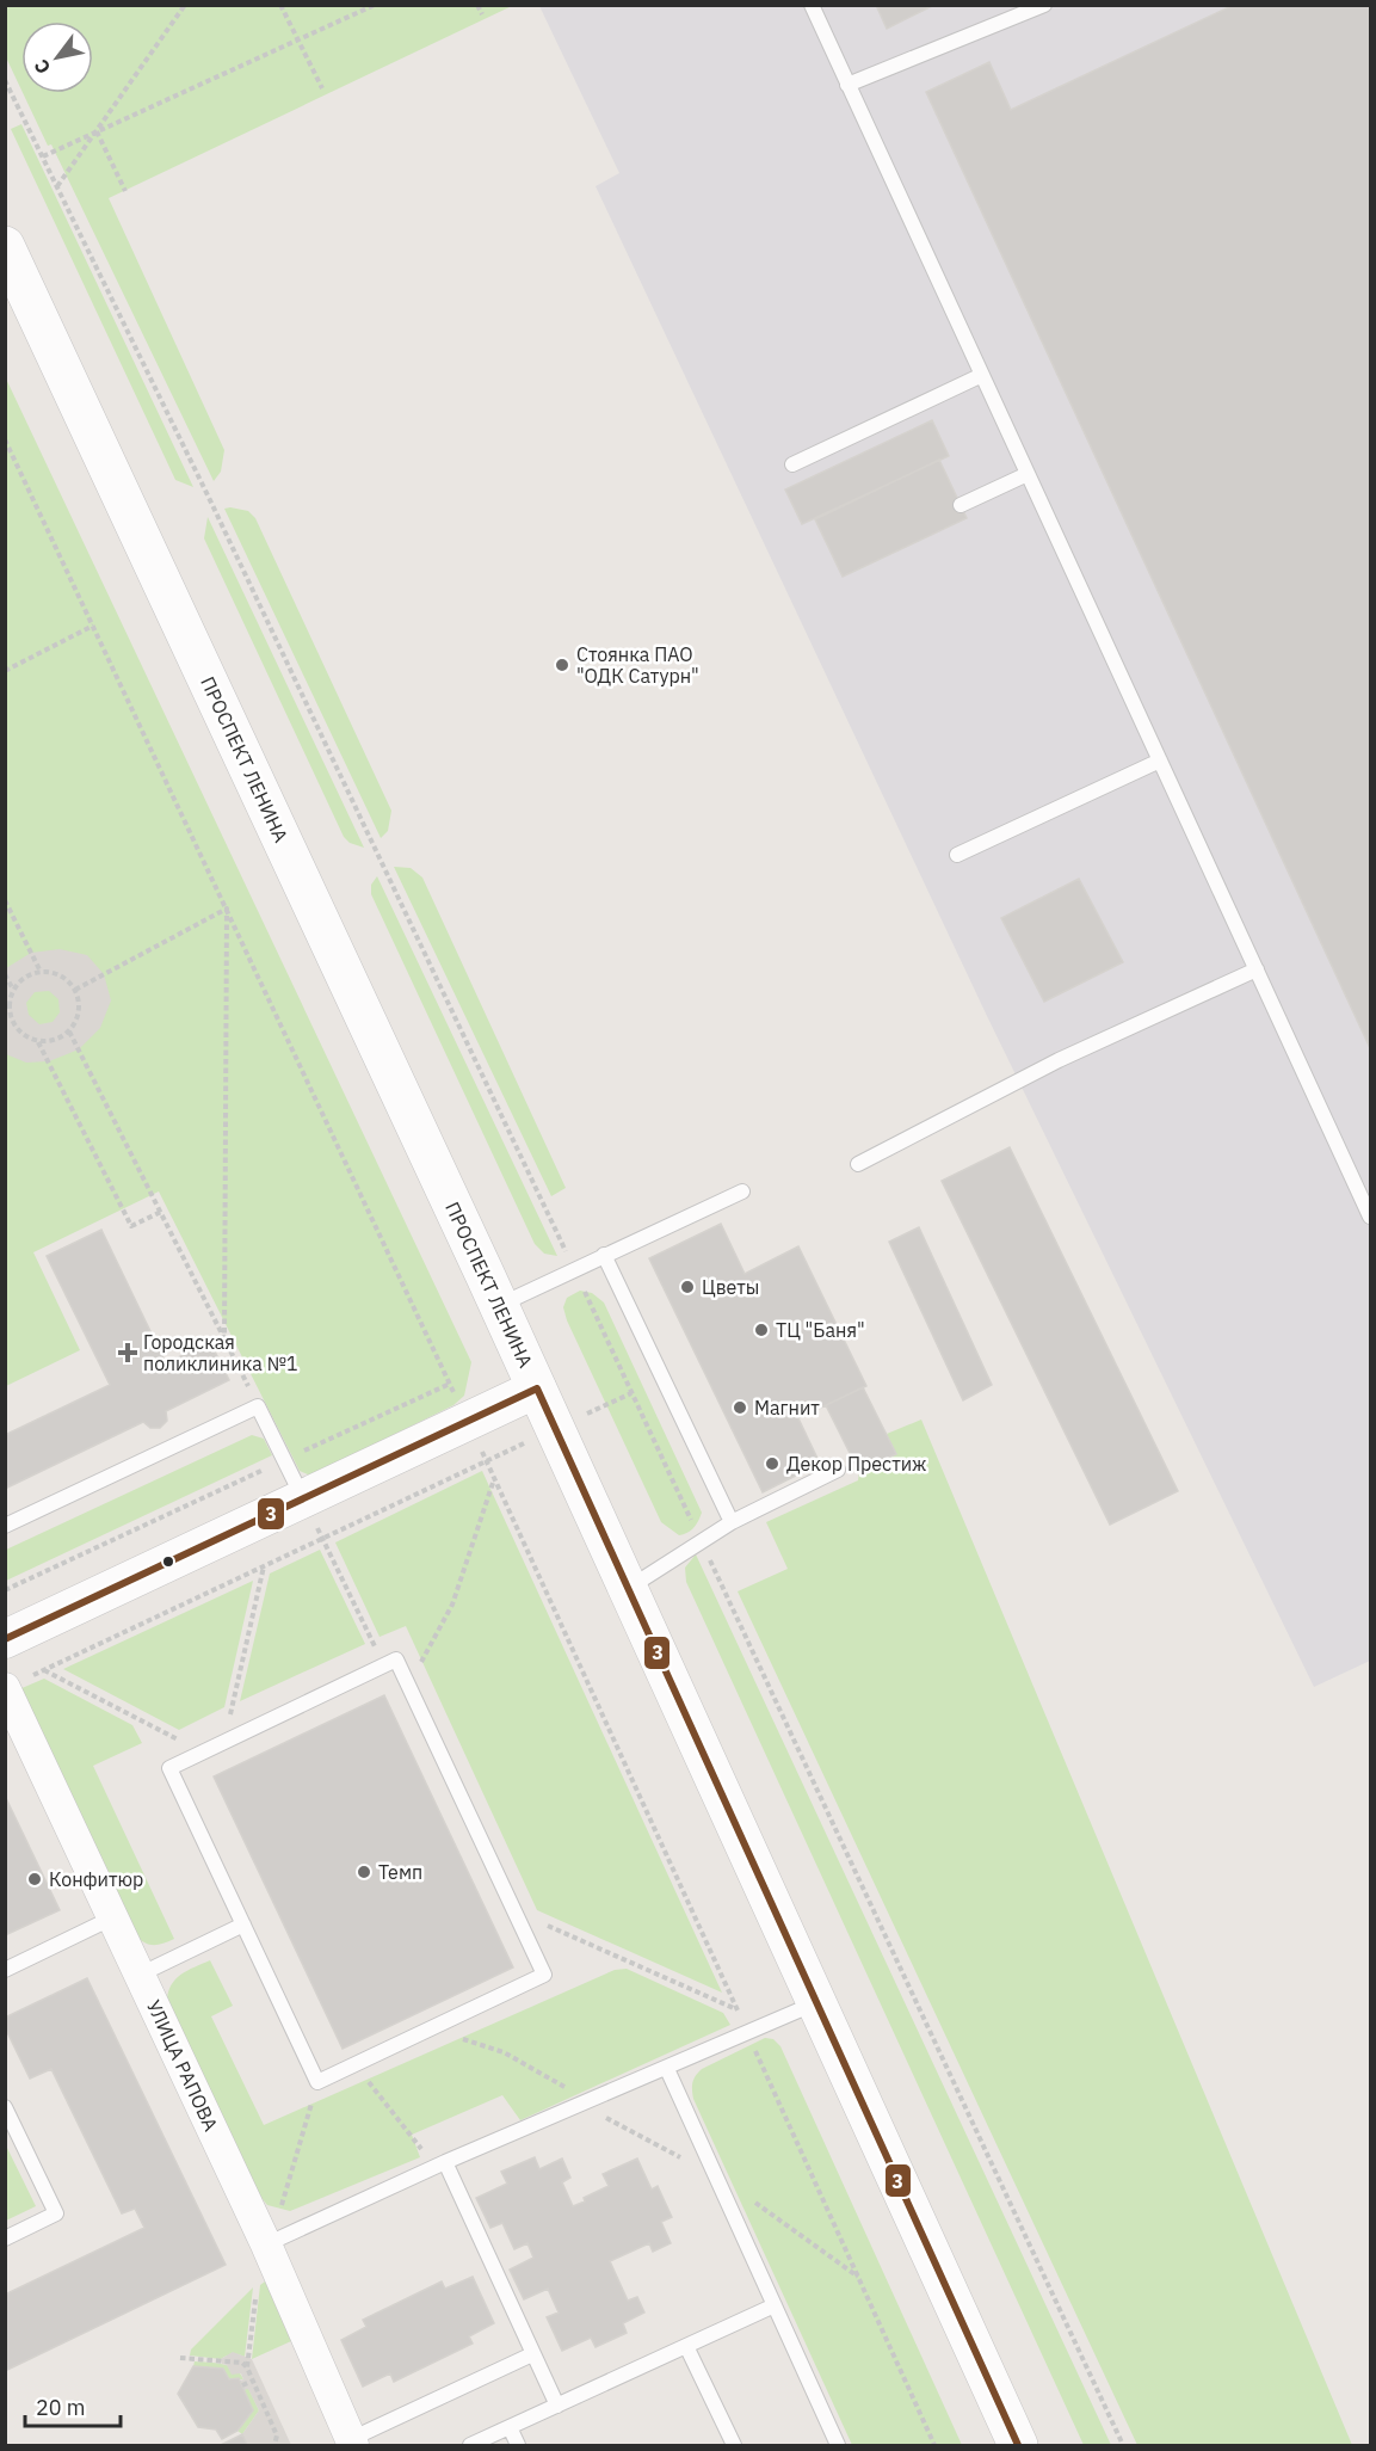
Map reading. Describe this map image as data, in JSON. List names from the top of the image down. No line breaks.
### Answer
{"streets":{"main road":["ПРОСПЕКТ ЛЕНИНА"],"street":["УЛИЦА РАПОВА"]},"places":{"other":["Стоянка ПАО \"ОДК Сатурн\"","Цветы","ТЦ \"Баня\"","Магнит","Декор Престиж","Темп","Конфитюр"],"health":["Городская поликлиника №1"]},"lines":["transit line 3"],"scale_bar":"20 m","north":"bottom left"}
